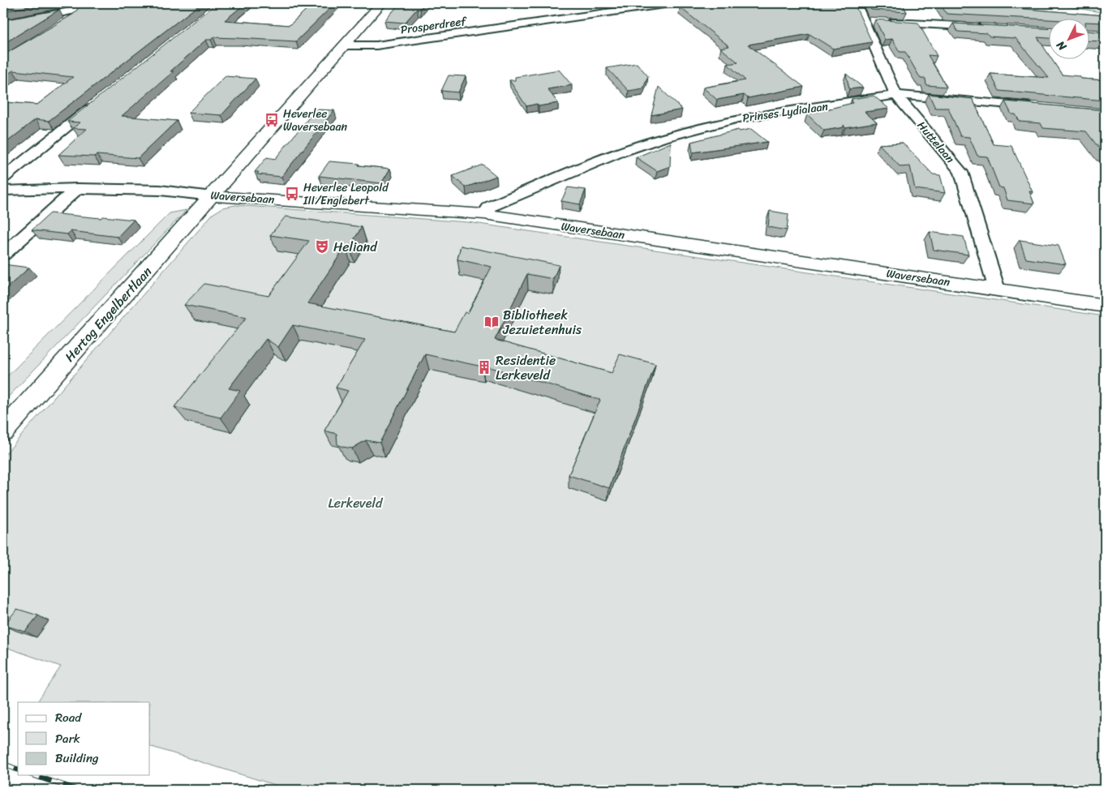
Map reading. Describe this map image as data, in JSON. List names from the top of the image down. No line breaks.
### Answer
{"streets":{"street":["Prosperdreef","Prinses Lydialaan","Huttelaan","Waversebaan","Hertog Engelbertlaan"]},"crossings":[["Prosperdreef","Hertog Engelbertlaan"],["Prinses Lydialaan","Huttelaan"],["Prinses Lydialaan","Waversebaan"],["Huttelaan","Waversebaan"],["Waversebaan","Hertog Engelbertlaan"]],"parks":["Lerkeveld"],"places":{"bus stop":["Heverlee Waversebaan","Heverlee Leopold III/Englebert"],"theatre":["Heliand"],"library":["Bibliotheek Jezuietenhuis"],"building":["Residentie Lerkeveld"]},"legend":["Road","Park","Building"],"north":"bottom left"}
